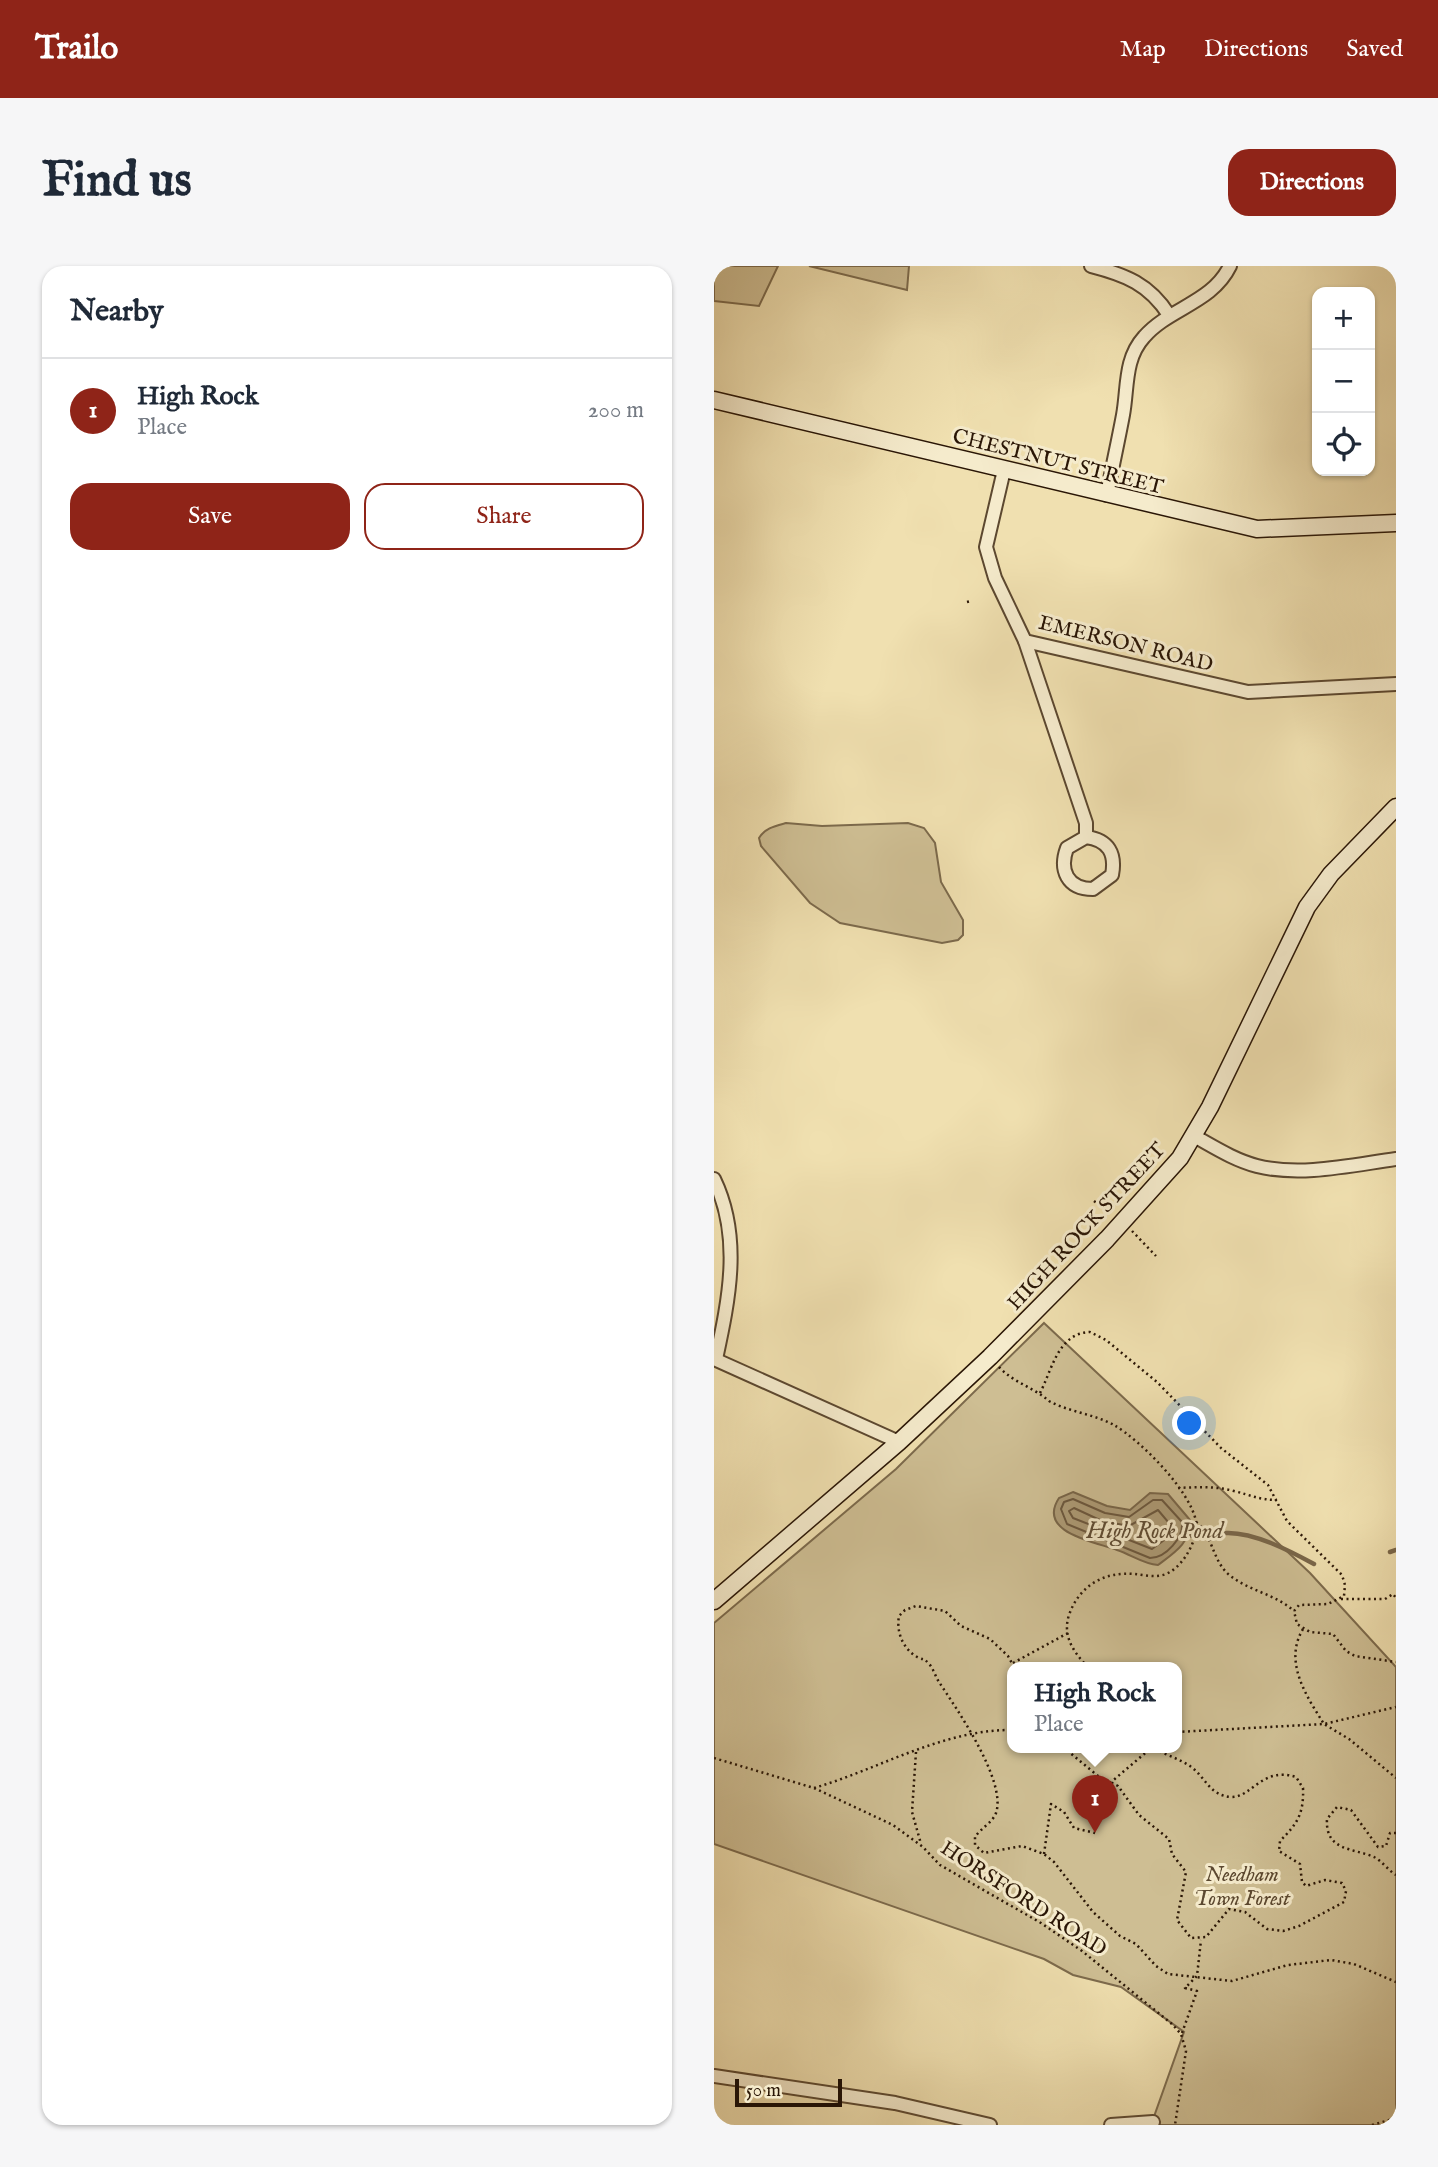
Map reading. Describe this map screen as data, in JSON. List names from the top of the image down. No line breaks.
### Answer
{"streets":{"street":["CHESTNUT STREET","EMERSON ROAD","HIGH ROCK STREET"],"path":["HORSFORD ROAD"]},"crossings":[["CHESTNUT STREET","EMERSON ROAD"]],"water":["High Rock Pond"],"parks":["Needham Town Forest"],"scale_bar":"50 m","page":{"header":"Trailo","nav":["Map","Directions","Saved"],"buttons":["Directions",["Save","Share"]],"title":"Find us","heading":"Nearby","map_buttons":["+","−"],"list":[{"mark":"1","name":"High Rock","note":"Place","value":"200 m"}],"popup":["High Rock","Place"],"pins":"1","scale":"50 m"}}
